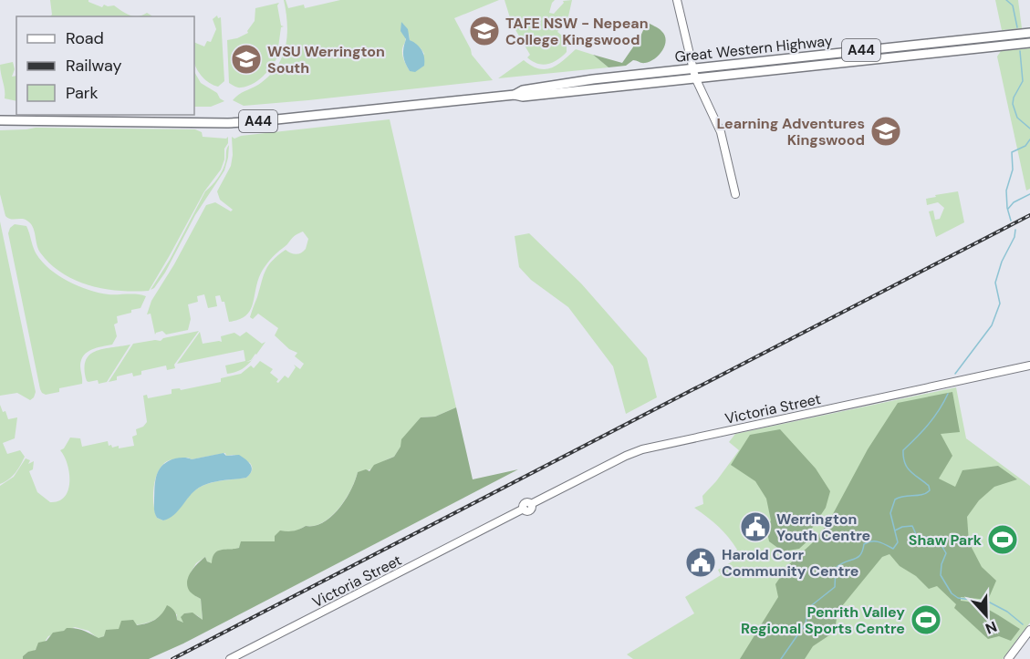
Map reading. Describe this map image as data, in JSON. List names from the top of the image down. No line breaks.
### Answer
{"streets":{"highway":["Great Western Highway","A44"],"street":["Victoria Street"]},"places":{"school or university":["TAFE NSW - Nepean College Kingswood","WSU Werrington South","Learning Adventures Kingswood"],"public building":["Werrington Youth Centre","Harold Corr Community Centre"],"sports":["Shaw Park","Penrith Valley Regional Sports Centre"]},"legend":["Road","Railway","Park"],"north":"bottom"}
